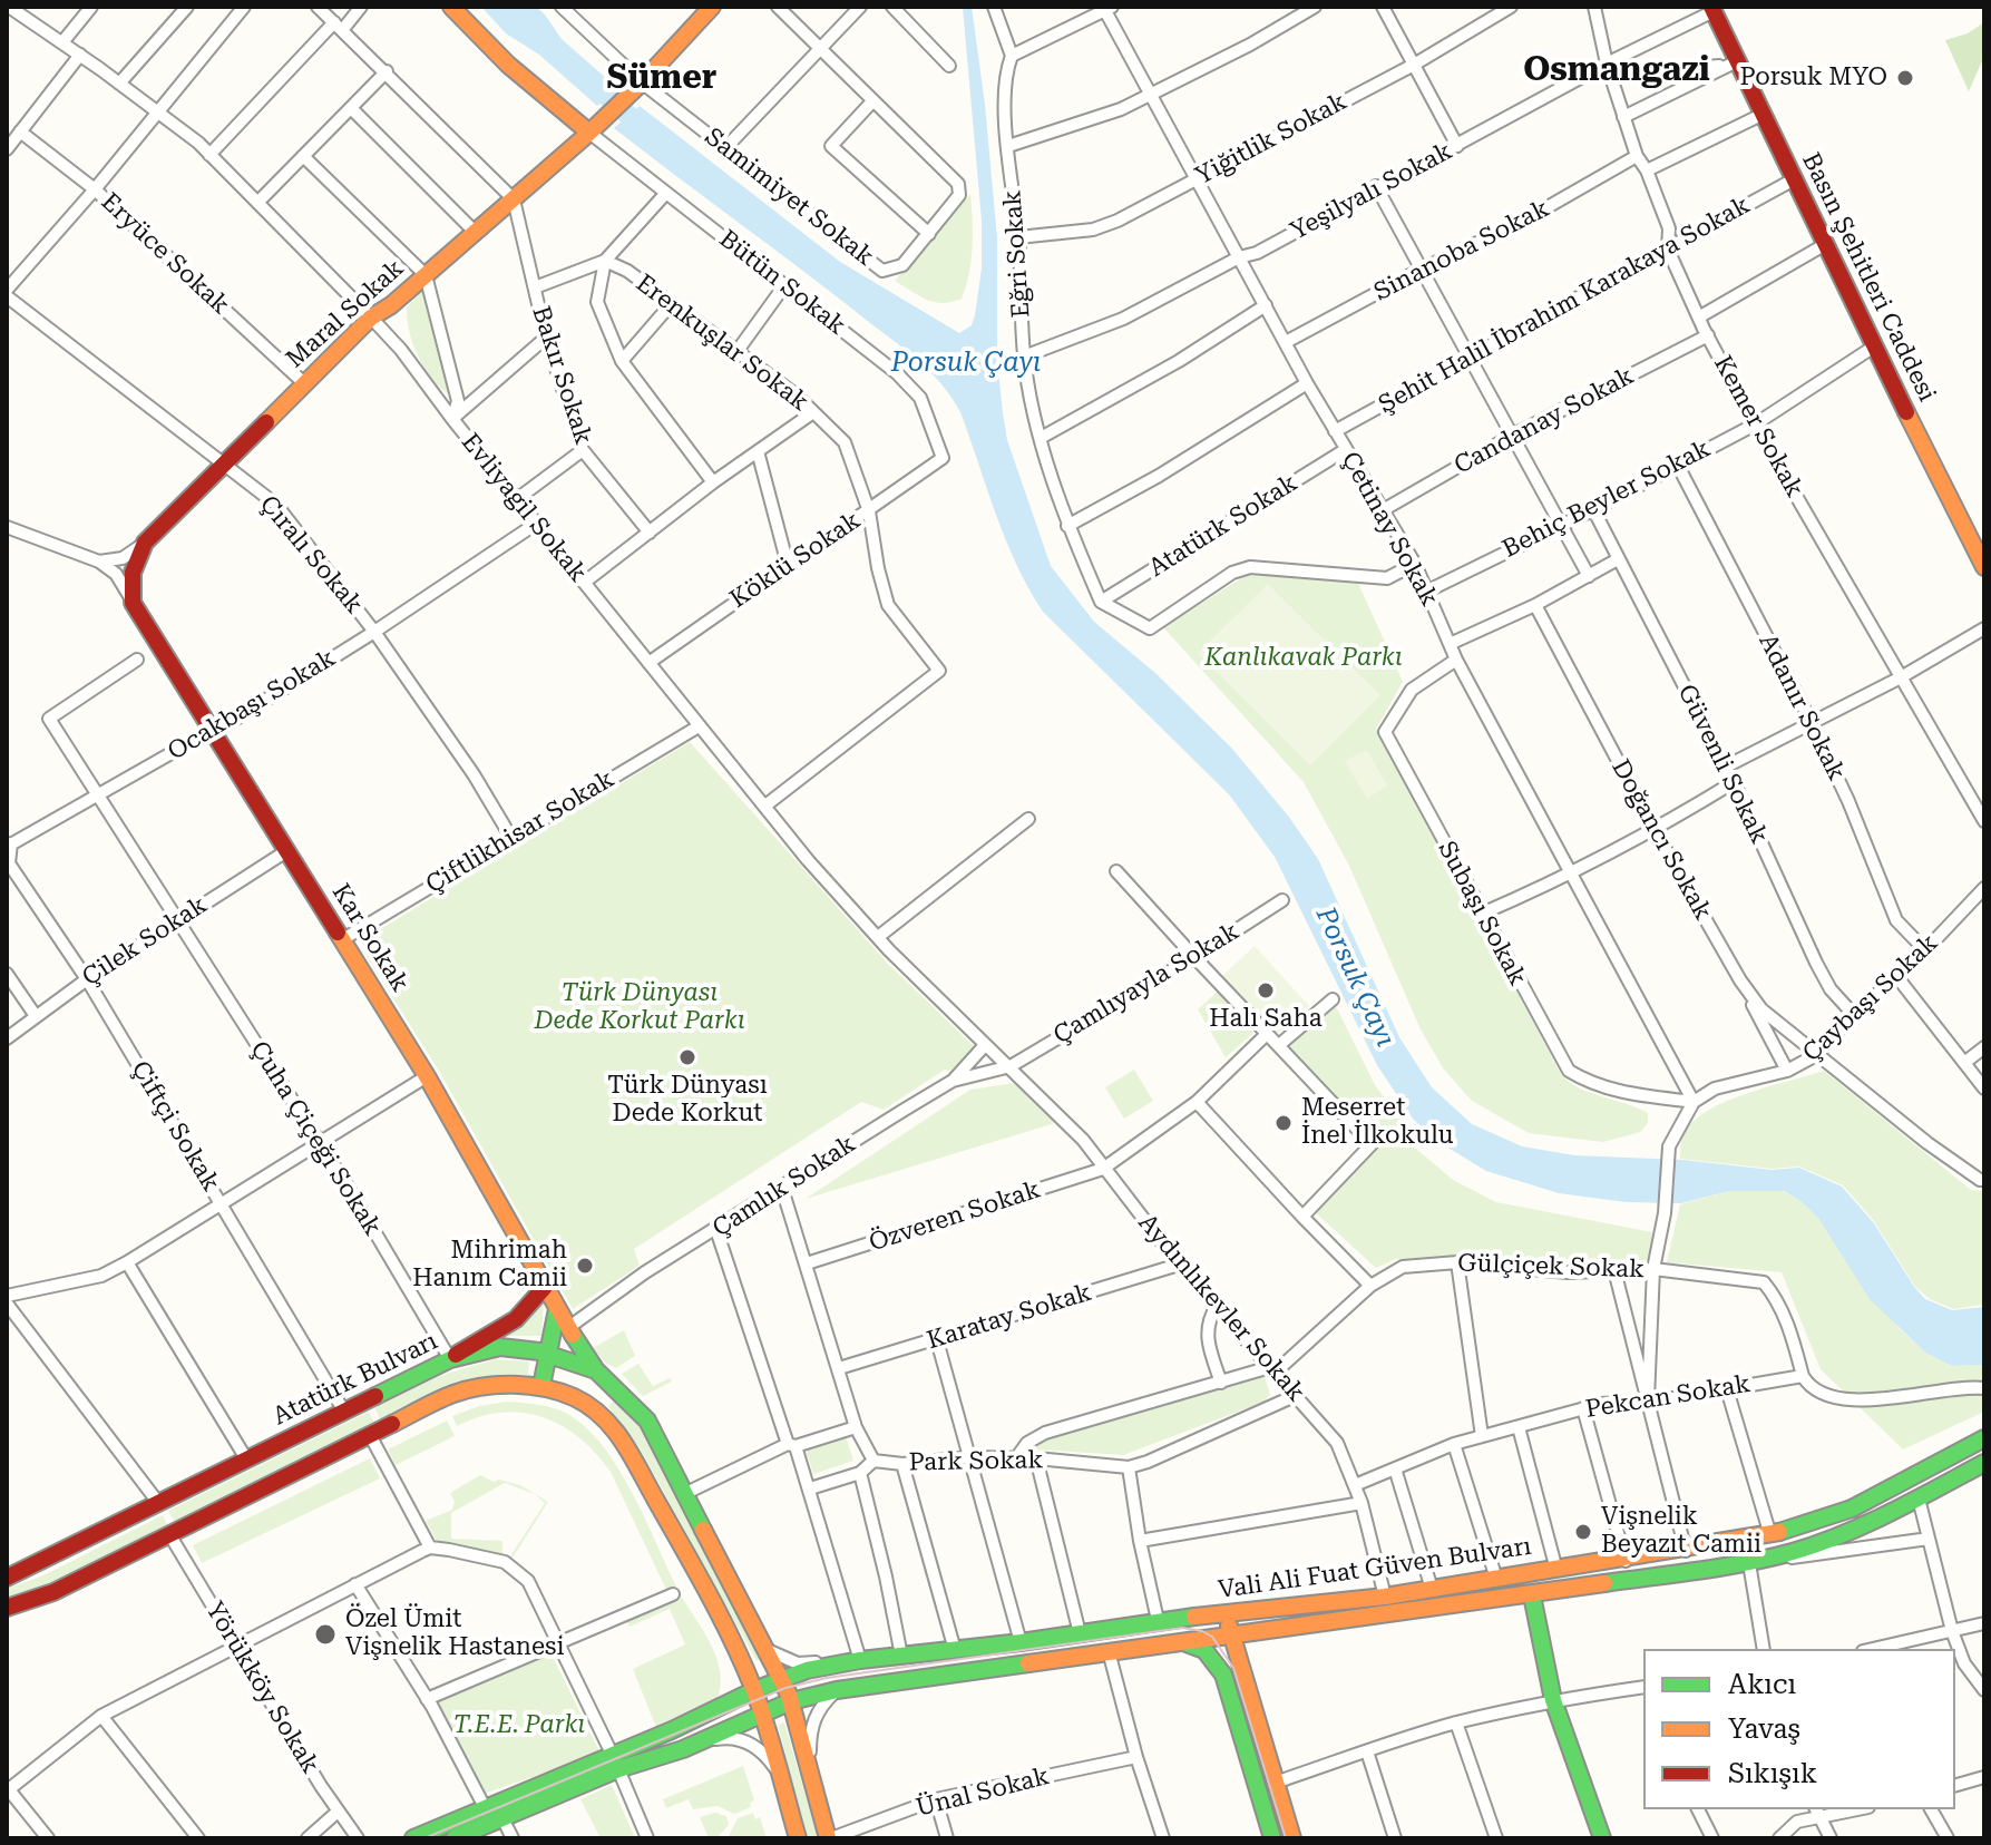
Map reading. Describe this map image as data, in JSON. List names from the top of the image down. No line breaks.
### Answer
{"streets":{"main road":["Basın Şehitleri Caddesi","Maral Sokak","Kar Sokak","Atatürk Bulvarı","Vali Ali Fuat Güven Bulvarı"],"street":["Yiğitlik Sokak","Yeşilyalı Sokak","Samimiyet Sokak","Sinanoba Sokak","Eryüce Sokak","Eğri Sokak","Bütün Sokak","Şehit Halil İbrahim Karakaya Sokak","Erenkuşlar Sokak","Bakır Sokak","Candanay Sokak","Kemer Sokak","Behiç Beyler Sokak","Evliyagil Sokak","Atatürk Sokak","Çetinay Sokak","Çıralı Sokak","Köklü Sokak","Ocakbaşı Sokak","Adanır Sokak","Güvenli Sokak","Çiftlikhisar Sokak","Doğancı Sokak","Subaşı Sokak","Çilek Sokak","Çamlıyayla Sokak","Çaybaşı Sokak","Çiftçi Sokak","Çuha Çiçeği Sokak","Çamlık Sokak","Özveren Sokak","Gülçiçek Sokak","Aydınlıkevler Sokak","Karatay Sokak","Pekcan Sokak","Park Sokak","Yörükköy Sokak","Ünal Sokak"]},"crossings":[["Yiğitlik Sokak","Eğri Sokak"],["Yiğitlik Sokak","Çetinay Sokak"],["Yeşilyalı Sokak","Eğri Sokak"],["Yeşilyalı Sokak","Basın Şehitleri Caddesi"],["Yeşilyalı Sokak","Kemer Sokak"],["Yeşilyalı Sokak","Çetinay Sokak"],["Samimiyet Sokak","Maral Sokak"],["Sinanoba Sokak","Kemer Sokak"],["Sinanoba Sokak","Çetinay Sokak"],["Eryüce Sokak","Maral Sokak"],["Eğri Sokak","Atatürk Sokak"],["Basın Şehitleri Caddesi","Şehit Halil İbrahim Karakaya Sokak"],["Basın Şehitleri Caddesi","Behiç Beyler Sokak"],["Bütün Sokak","Maral Sokak"],["Bütün Sokak","Köklü Sokak"],["Şehit Halil İbrahim Karakaya Sokak","Kemer Sokak"],["Şehit Halil İbrahim Karakaya Sokak","Çetinay Sokak"],["Maral Sokak","Bakır Sokak"],["Maral Sokak","Evliyagil Sokak"],["Maral Sokak","Çıralı Sokak"],["Erenkuşlar Sokak","Evliyagil Sokak"],["Erenkuşlar Sokak","Köklü Sokak"],["Candanay Sokak","Kemer Sokak"],["Candanay Sokak","Çetinay Sokak"],["Kemer Sokak","Behiç Beyler Sokak"],["Behiç Beyler Sokak","Çetinay Sokak"],["Behiç Beyler Sokak","Adanır Sokak"],["Behiç Beyler Sokak","Güvenli Sokak"],["Evliyagil Sokak","Köklü Sokak"],["Evliyagil Sokak","Ocakbaşı Sokak"],["Evliyagil Sokak","Çiftlikhisar Sokak"],["Evliyagil Sokak","Aydınlıkevler Sokak"],["Atatürk Sokak","Çetinay Sokak"],["Çetinay Sokak","Subaşı Sokak"],["Çetinay Sokak","Çaybaşı Sokak"],["Çıralı Sokak","Ocakbaşı Sokak"],["Çıralı Sokak","Çiftlikhisar Sokak"],["Ocakbaşı Sokak","Kar Sokak"],["Ocakbaşı Sokak","Çiftçi Sokak"],["Ocakbaşı Sokak","Çuha Çiçeği Sokak"],["Adanır Sokak","Çaybaşı Sokak"],["Güvenli Sokak","Çaybaşı Sokak"],["Çiftlikhisar Sokak","Kar Sokak"],["Doğancı Sokak","Çaybaşı Sokak"],["Subaşı Sokak","Çaybaşı Sokak"],["Kar Sokak","Çilek Sokak"],["Kar Sokak","Çamlık Sokak"],["Kar Sokak","Atatürk Bulvarı"],["Çilek Sokak","Çiftçi Sokak"],["Çilek Sokak","Çuha Çiçeği Sokak"],["Çamlıyayla Sokak","Çamlık Sokak"],["Çamlıyayla Sokak","Aydınlıkevler Sokak"],["Çiftçi Sokak","Atatürk Bulvarı"],["Çuha Çiçeği Sokak","Atatürk Bulvarı"],["Çamlık Sokak","Aydınlıkevler Sokak"],["Çamlık Sokak","Park Sokak"],["Özveren Sokak","Aydınlıkevler Sokak"],["Özveren Sokak","Park Sokak"],["Gülçiçek Sokak","Aydınlıkevler Sokak"],["Gülçiçek Sokak","Pekcan Sokak"],["Aydınlıkevler Sokak","Karatay Sokak"],["Aydınlıkevler Sokak","Pekcan Sokak"],["Aydınlıkevler Sokak","Park Sokak"],["Aydınlıkevler Sokak","Vali Ali Fuat Güven Bulvarı"],["Karatay Sokak","Park Sokak"],["Atatürk Bulvarı","Vali Ali Fuat Güven Bulvarı"],["Atatürk Bulvarı","Ünal Sokak"]],"districts":["Osmangazi","Sümer"],"water":["Porsuk Çayı"],"parks":["Kanlıkavak Parkı","Türk Dünyası Dede Korkut Parkı","T.E.E. Parkı"],"places":["Porsuk MYO","Halı Saha","Türk Dünyası Dede Korkut","Meserret İnel İlkokulu","Mihrimah Hanım Camii","Vişnelik Beyazıt Camii","Özel Ümit Vişnelik Hastanesi"],"legend":["Akıcı","Yavaş","Sıkışık"]}
